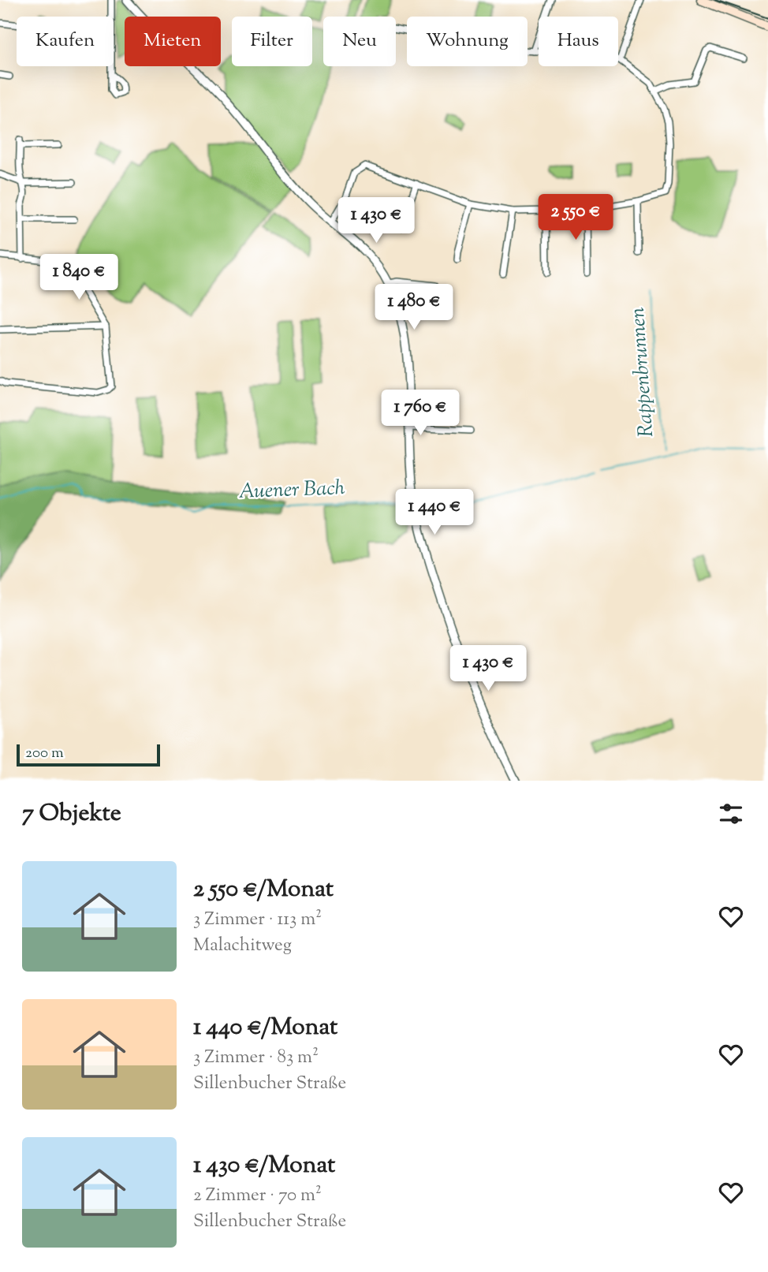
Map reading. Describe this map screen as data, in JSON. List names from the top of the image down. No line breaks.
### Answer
{"water":["Rappenbrunnen","Auener Bach"],"scale_bar":"200 m","page":{"chip":["Kaufen","Mieten","Filter","Neu","Wohnung","Haus"],"price":["2 550 €","1 430 €","1 840 €","1 480 €","1 760 €","1 440 €","1 430 €"],"scale":"200 m","heading":"7 Objekte","list":[{"name":"2 550 €/Monat","note":"3 Zimmer · 113 m² · Malachitweg"},{"name":"1 440 €/Monat","note":"3 Zimmer · 83 m² · Sillenbucher Straße"},{"name":"1 430 €/Monat","note":"2 Zimmer · 70 m² · Sillenbucher Straße"}]}}
